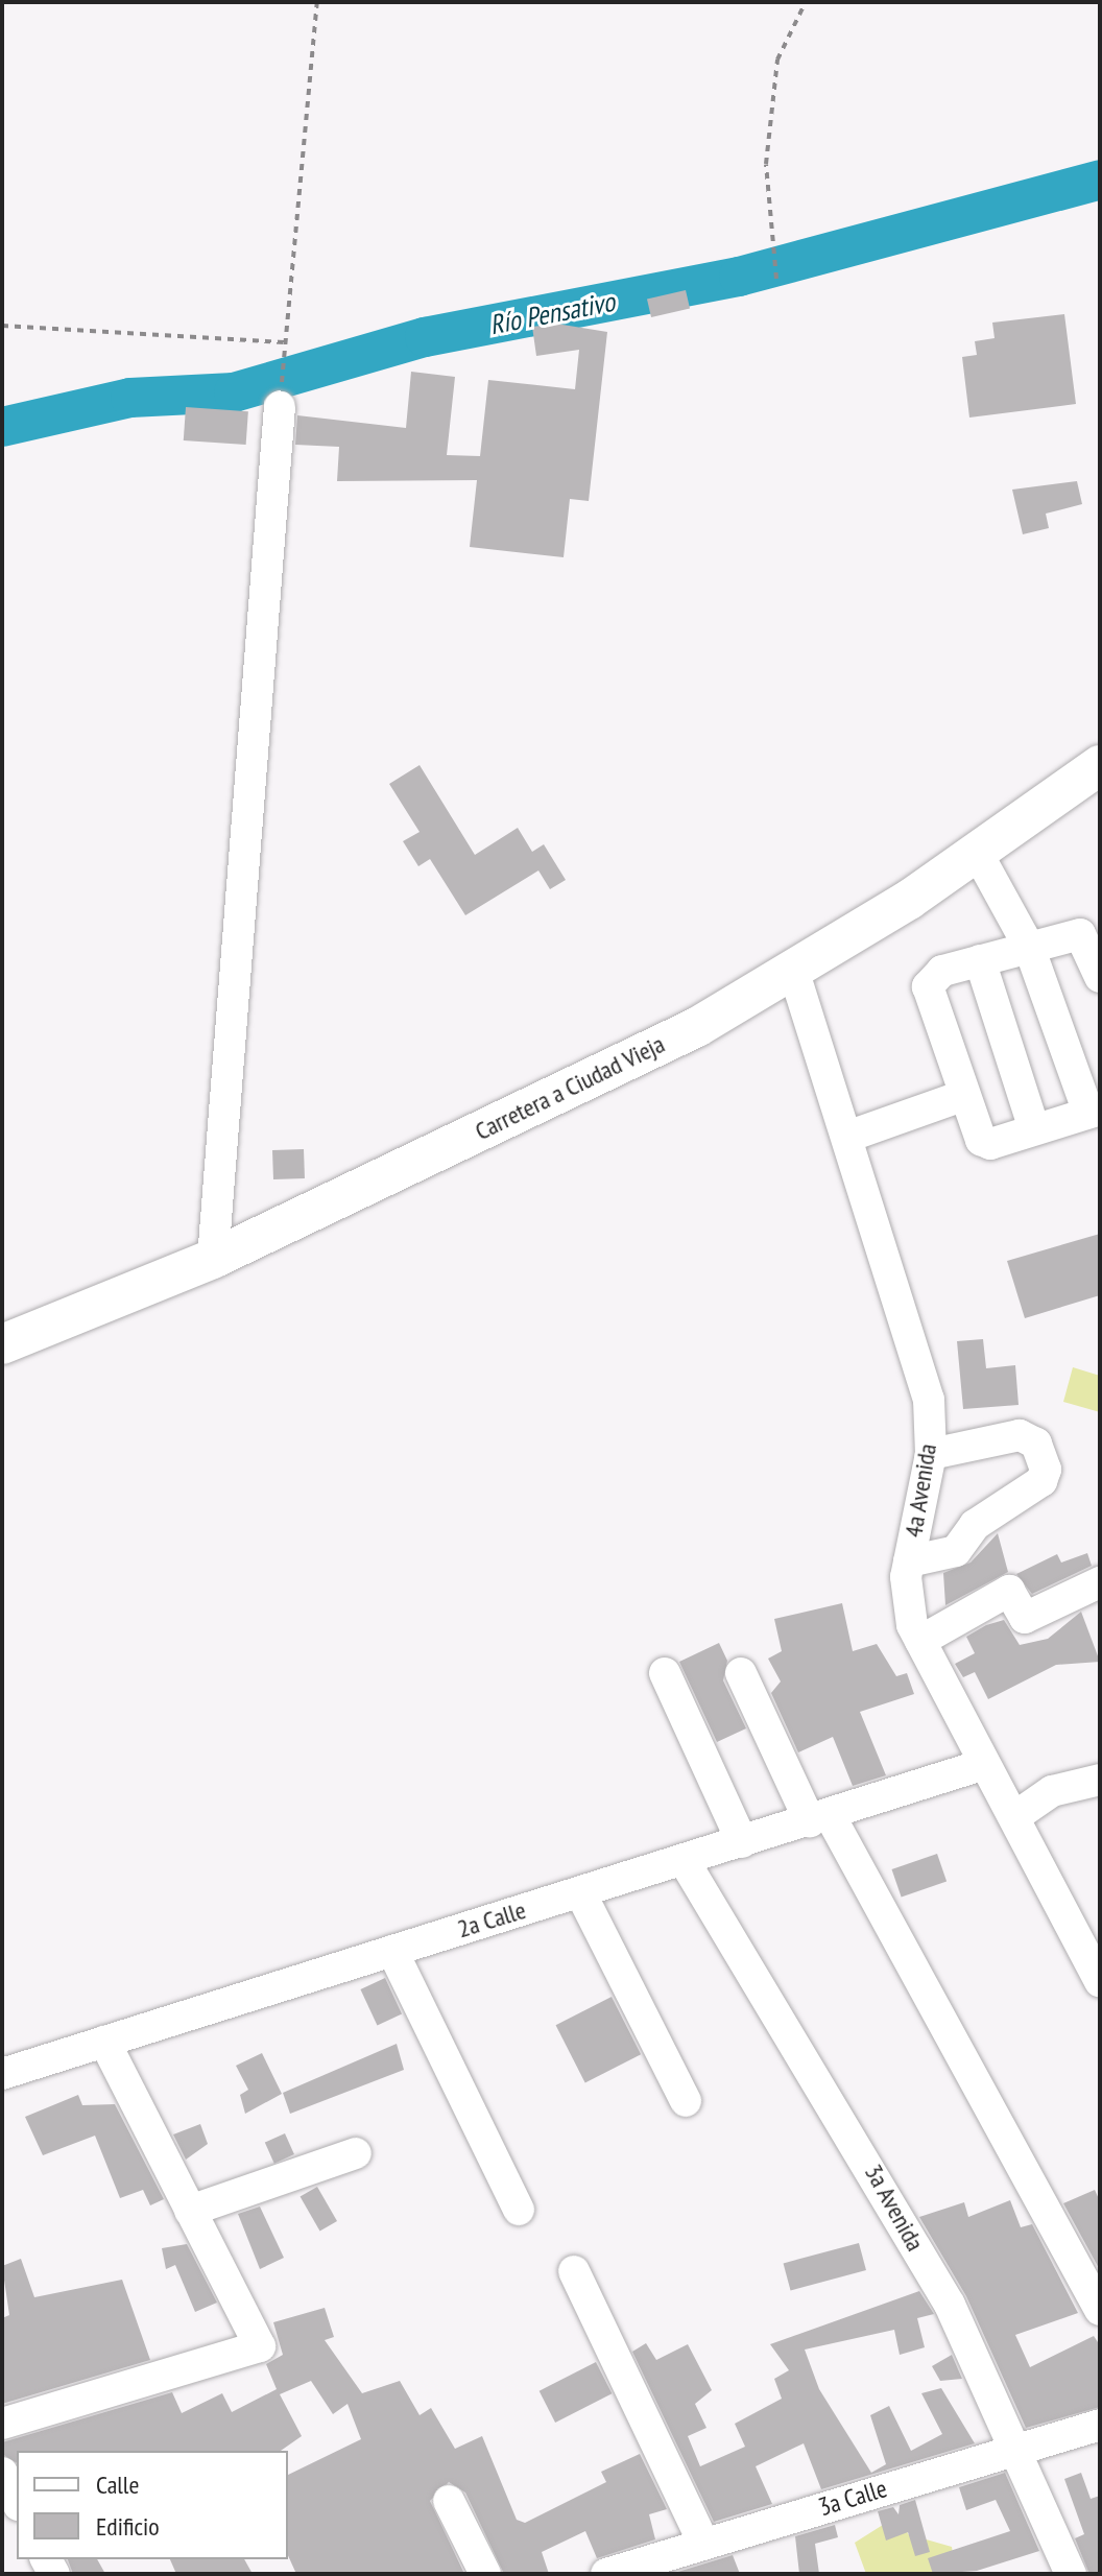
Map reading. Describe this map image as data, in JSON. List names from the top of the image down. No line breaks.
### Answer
{"streets":{"main road":["Carretera a Ciudad Vieja"],"street":["4a Avenida","2a Calle","3a Avenida","3a Calle"]},"crossings":[["Carretera a Ciudad Vieja","4a Avenida"],["4a Avenida","2a Calle"],["2a Calle","3a Avenida"],["3a Avenida","3a Calle"]],"water":["Río Pensativo"],"legend":["Calle","Edificio"]}
